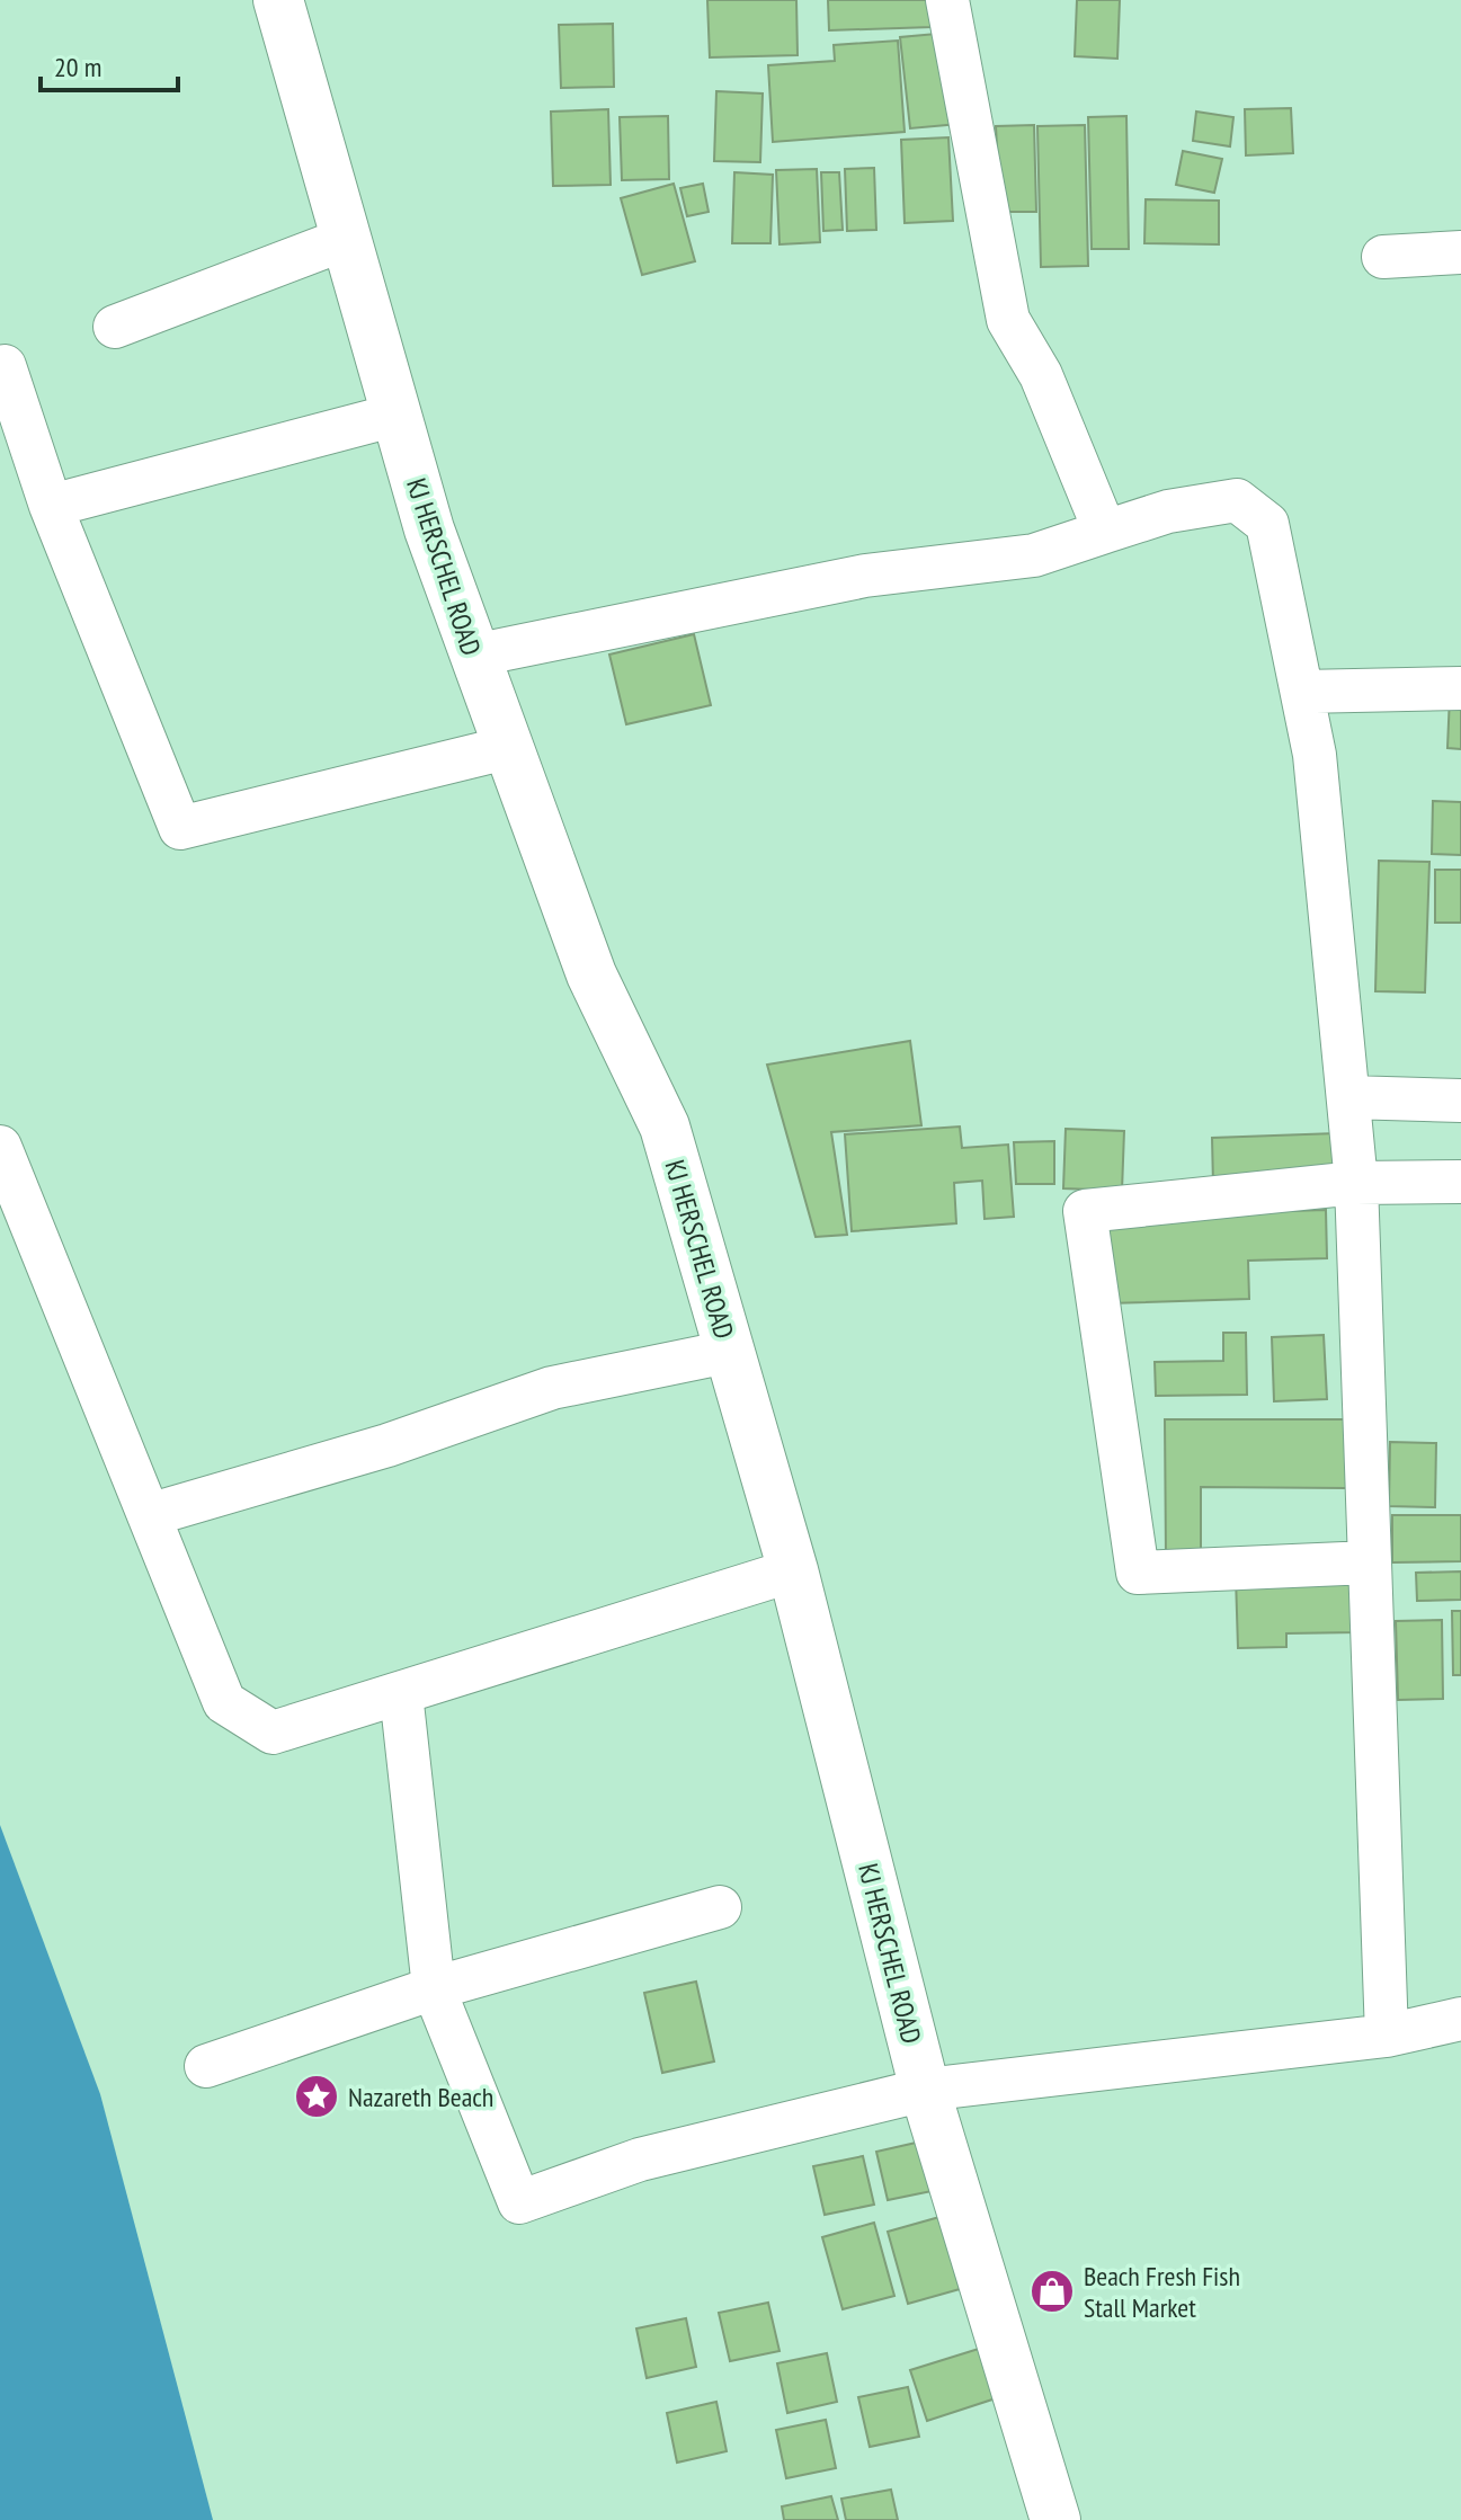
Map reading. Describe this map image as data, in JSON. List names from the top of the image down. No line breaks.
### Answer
{"streets":{"main road":["KJ HERSCHEL ROAD"]},"places":{"place":["Nazareth Beach"],"shop":["Beach Fresh Fish Stall Market"]},"scale_bar":"20 m"}
